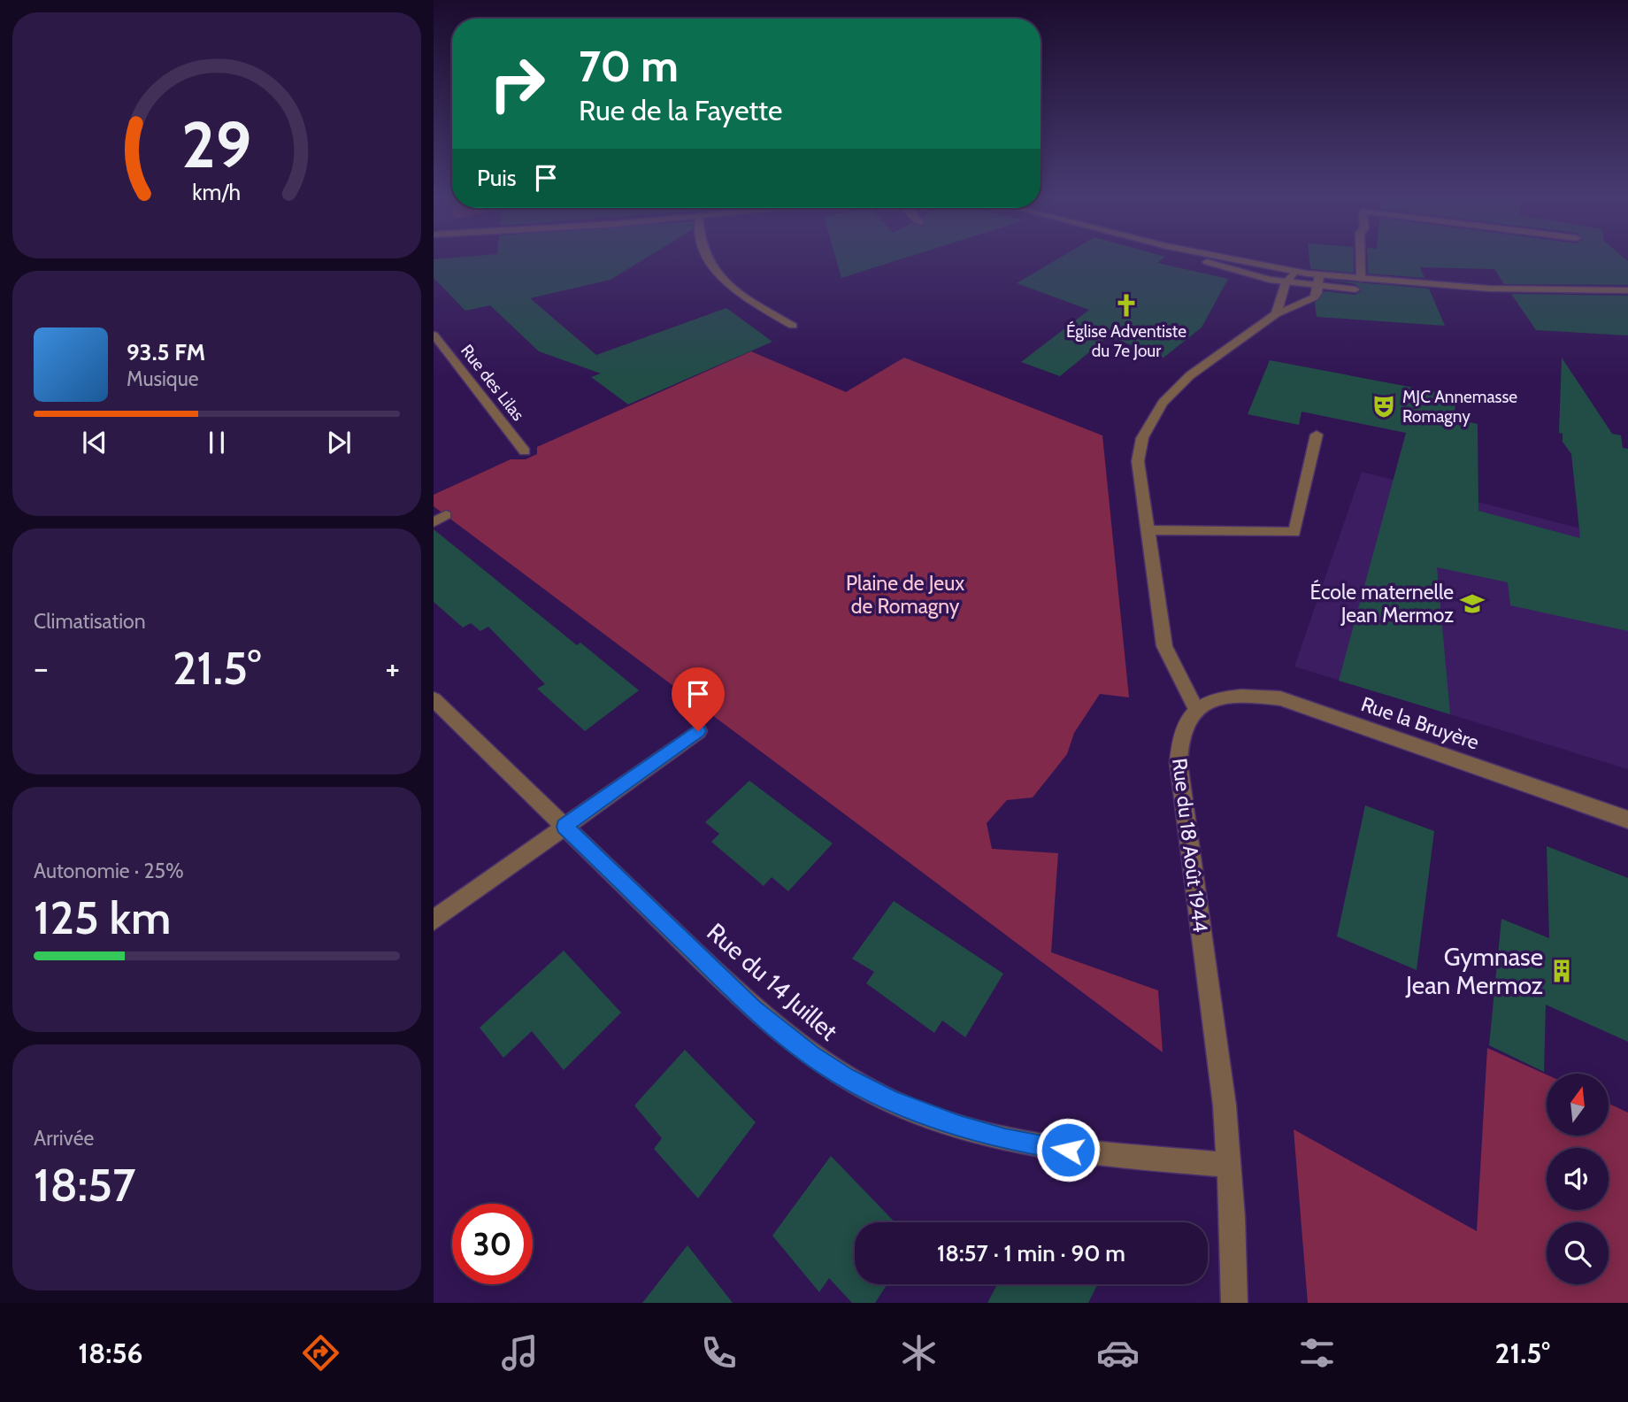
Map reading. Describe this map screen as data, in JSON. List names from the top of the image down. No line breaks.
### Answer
{"streets":{"street":["Rue des Lilas","Rue la Bruyère","Rue du 18 Août 1944","Rue du 14 Juillet"]},"crossings":[["Rue la Bruyère","Rue du 18 Août 1944"],["Rue du 18 Août 1944","Rue du 14 Juillet"]],"parks":["Plaine de Jeux de Romagny"],"places":{"church":["Église Adventiste du 7e Jour"],"theatre":["MJC Annemasse Romagny"],"school or university":["École maternelle Jean Mermoz"],"building":["Gymnase Jean Mermoz"]},"north":"top","page":{"turn":["70 m","Rue de la Fayette"],"then":"Puis","song":["93.5 FM","Musique"],"tile":["Climatisation",["Autonomie · 25%","125 km"],["Arrivée","18:57"]],"heat":["−","21.5°","+"],"limit":"30","trip":"18:57 · 1 min · 90 m","tabs":["18:56","21.5°"],"gauge":["29","km/h"]}}
